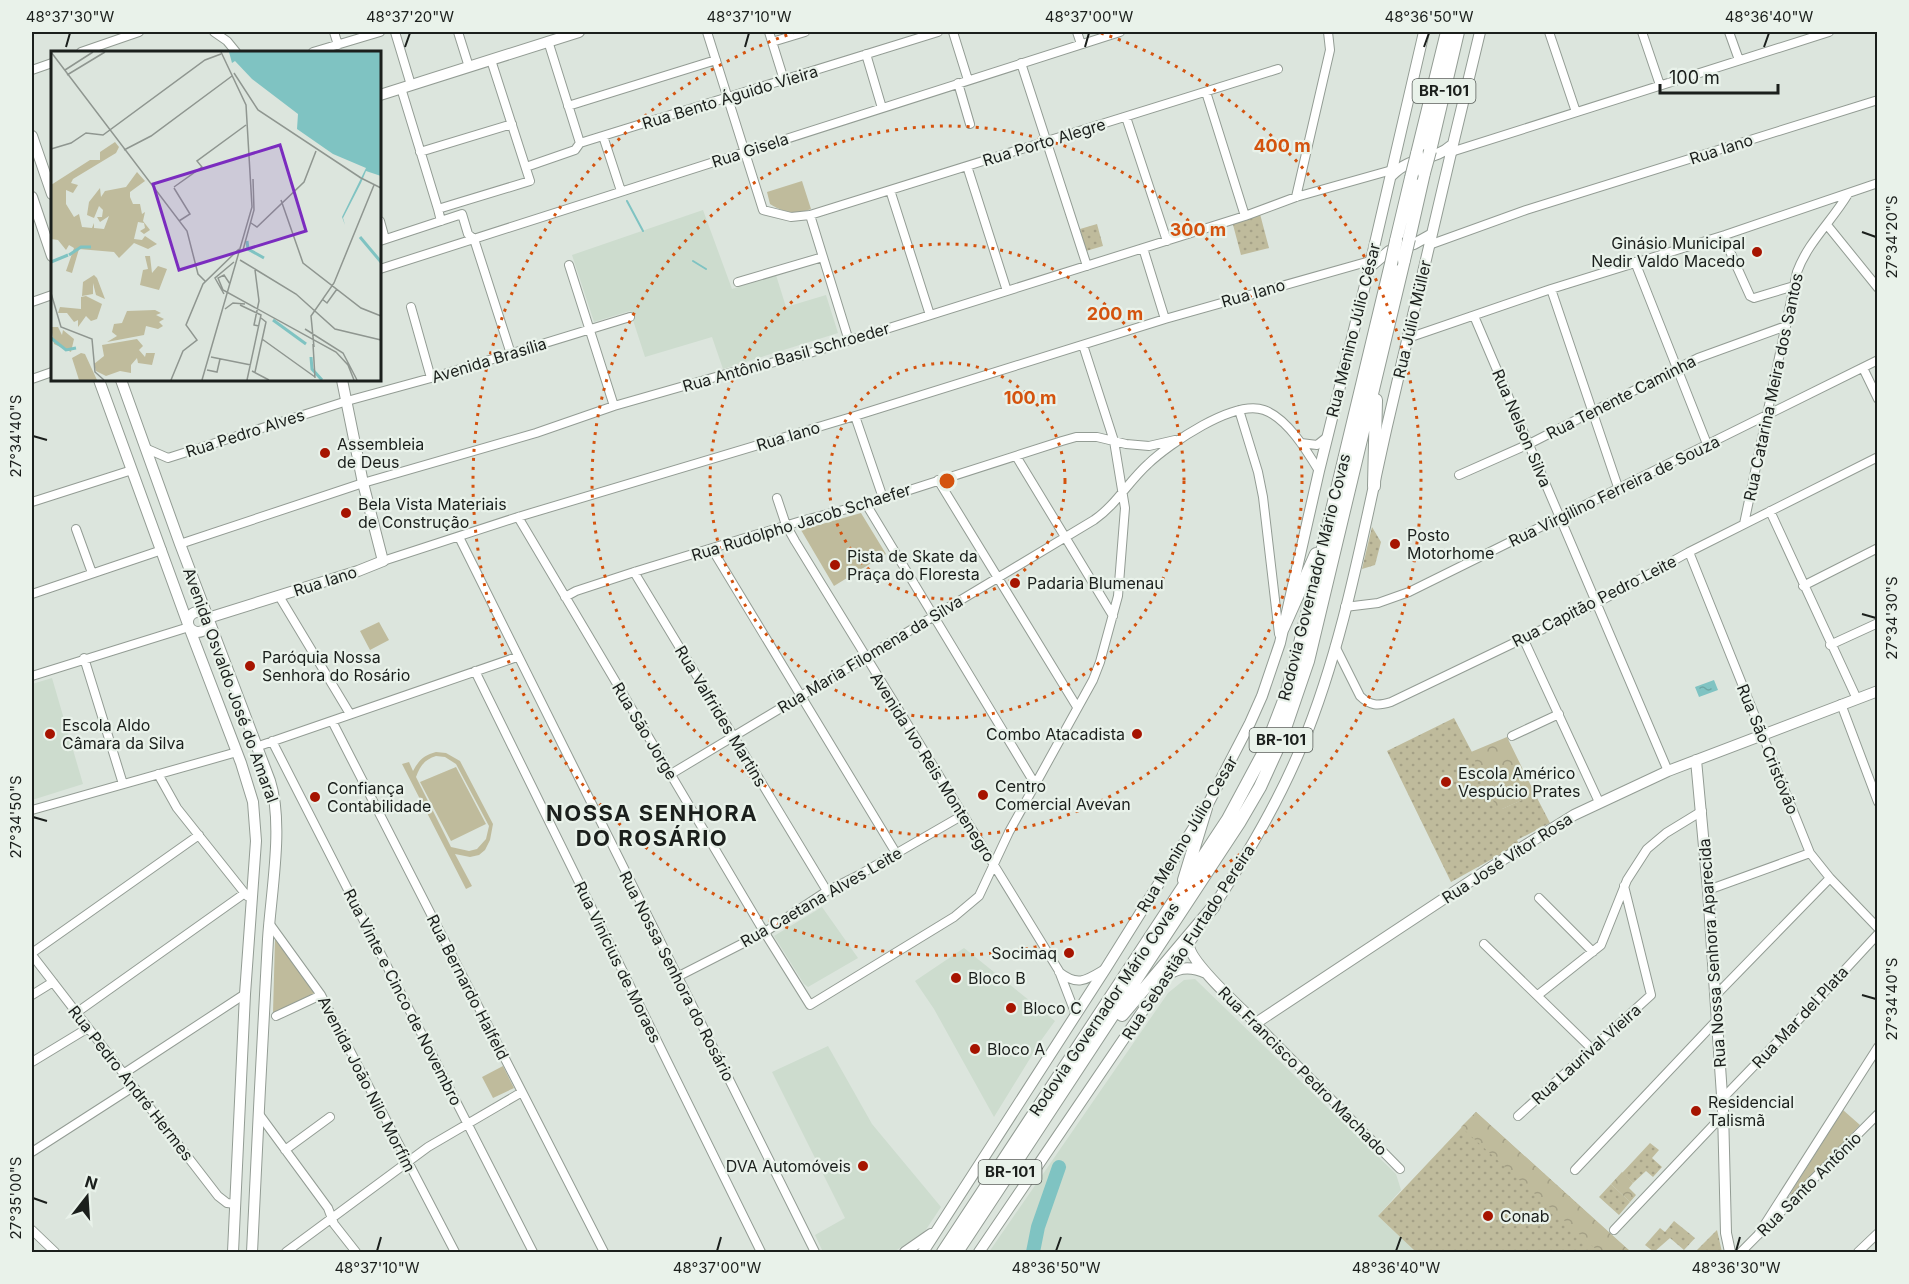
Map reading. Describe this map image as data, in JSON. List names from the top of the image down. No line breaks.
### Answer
{"streets":{"highway":["BR-101","Rodovia Governador Mário Covas"],"main road":["Rua Iano","Rua Júlio Müller","Rua Menino Júlio César","Rua Antônio Basil Schroeder","Avenida Osvaldo José do Amaral","Rua Menino Júlio Cesar","Rua José Vítor Rosa","Rua Sebastião Furtado Pereira","Rua Nossa Senhora Aparecida","Rua Francisco Pedro Machado"],"street":["Rua Bento Águido Vieira","Rua Porto Alegre","Rua Gisela","Avenida Brasília","Rua Catarina Meira dos Santos","Rua Tenente Caminha","Rua Nelson Silva","Rua Pedro Alves","Rua Virgilino Ferreira de Souza","Rua Rudolpho Jacob Schaefer","Rua Capitão Pedro Leite","Rua Maria Filomena da Silva","Rua Valfrides Martins","Rua São Jorge","Rua São Cristóvão","Avenida Ivo Reis Montenegro","Rua Caetana Alves Leite","Rua Vinícius de Moraes","Rua Nossa Senhora do Rosário","Rua Bernardo Halfeld","Rua Vinte e Cinco de Novembro","Rua Mar del Plata","Rua Laurival Vieira","Rua Pedro André Hermes","Avenida João Nilo Morfim","Rua Santo Antônio"]},"crossings":[["Rua Porto Alegre","Rua Gisela"],["Rua Iano","Rua Júlio Müller"],["Rua Iano","Rua Menino Júlio César"],["Rua Iano","Rodovia Governador Mário Covas"],["Rua Iano","Avenida Osvaldo José do Amaral"],["Rua Iano","Rua São Jorge"],["Rua Iano","Rua Nossa Senhora do Rosário"],["Rua Júlio Müller","Rua Antônio Basil Schroeder"],["Rua Júlio Müller","Rua Virgilino Ferreira de Souza"],["Rua Júlio Müller","Rua Sebastião Furtado Pereira"],["Rua Menino Júlio César","Rua Antônio Basil Schroeder"],["Rua Menino Júlio César","Rua Maria Filomena da Silva"],["Rua Menino Júlio César","Rua Menino Júlio Cesar"],["Rua Antônio Basil Schroeder","Rodovia Governador Mário Covas"],["Rua Antônio Basil Schroeder","Avenida Osvaldo José do Amaral"],["Avenida Brasília","Rua Pedro Alves"],["Rua Catarina Meira dos Santos","Rua Tenente Caminha"],["Rua Catarina Meira dos Santos","Rua Virgilino Ferreira de Souza"],["Rua Catarina Meira dos Santos","Rua Capitão Pedro Leite"],["Rua Tenente Caminha","Rua Nelson Silva"],["Rua Nelson Silva","Rua Virgilino Ferreira de Souza"],["Rua Nelson Silva","Rua Capitão Pedro Leite"],["Rua Nelson Silva","Rua José Vítor Rosa"],["Rua Pedro Alves","Avenida Osvaldo José do Amaral"],["Rua Virgilino Ferreira de Souza","Rua Sebastião Furtado Pereira"],["Rua Rudolpho Jacob Schaefer","Rua Maria Filomena da Silva"],["Rua Rudolpho Jacob Schaefer","Rua Valfrides Martins"],["Rua Rudolpho Jacob Schaefer","Rua São Jorge"],["Rua Rudolpho Jacob Schaefer","Avenida Ivo Reis Montenegro"],["Rua Capitão Pedro Leite","Rua São Cristóvão"],["Rua Capitão Pedro Leite","Rua Sebastião Furtado Pereira"],["Rua Maria Filomena da Silva","Rua Valfrides Martins"],["Rua Maria Filomena da Silva","Rua São Jorge"],["Rua Maria Filomena da Silva","Avenida Ivo Reis Montenegro"],["Avenida Osvaldo José do Amaral","Rua Pedro André Hermes"],["Avenida Osvaldo José do Amaral","Avenida João Nilo Morfim"],["Rua Valfrides Martins","Rua Caetana Alves Leite"],["Rua São Jorge","Avenida Ivo Reis Montenegro"],["Rua São Jorge","Rua Caetana Alves Leite"],["Rua São Cristóvão","Rua José Vítor Rosa"],["Avenida Ivo Reis Montenegro","Rua Caetana Alves Leite"],["Rua José Vítor Rosa","Rua Nossa Senhora Aparecida"],["Rua José Vítor Rosa","Rua Francisco Pedro Machado"],["Rua Caetana Alves Leite","Rua Nossa Senhora do Rosário"],["Rua Sebastião Furtado Pereira","Rua Francisco Pedro Machado"],["Rua Nossa Senhora Aparecida","Rua Mar del Plata"]],"districts":["NOSSA SENHORA DO ROSÁRIO"],"places":["Ginásio Municipal Nedir Valdo Macedo","Assembleia de Deus","Bela Vista Materiais de Construção","Posto Motorhome","Pista de Skate da Praça do Floresta","Padaria Blumenau","Paróquia Nossa Senhora do Rosário","Escola Aldo Câmara da Silva","Combo Atacadista","Escola Américo Vespúcio Prates","Centro Comercial Avevan","Confiança Contabilidade","Socimaq","Bloco B","Bloco C","Bloco A","Residencial Talismã","DVA Automóveis","Conab"],"scale_bar":"100 m","north":"top","coordinates":["48°37'30\"W","48°37'20\"W","48°37'10\"W","48°37'00\"W","48°36'50\"W","48°36'40\"W","27°34'20\"S","27°34'40\"S","27°34'30\"S","27°34'50\"S","27°35'00\"S","48°36'30\"W"],"rings":["400 m","300 m","200 m","100 m"]}
